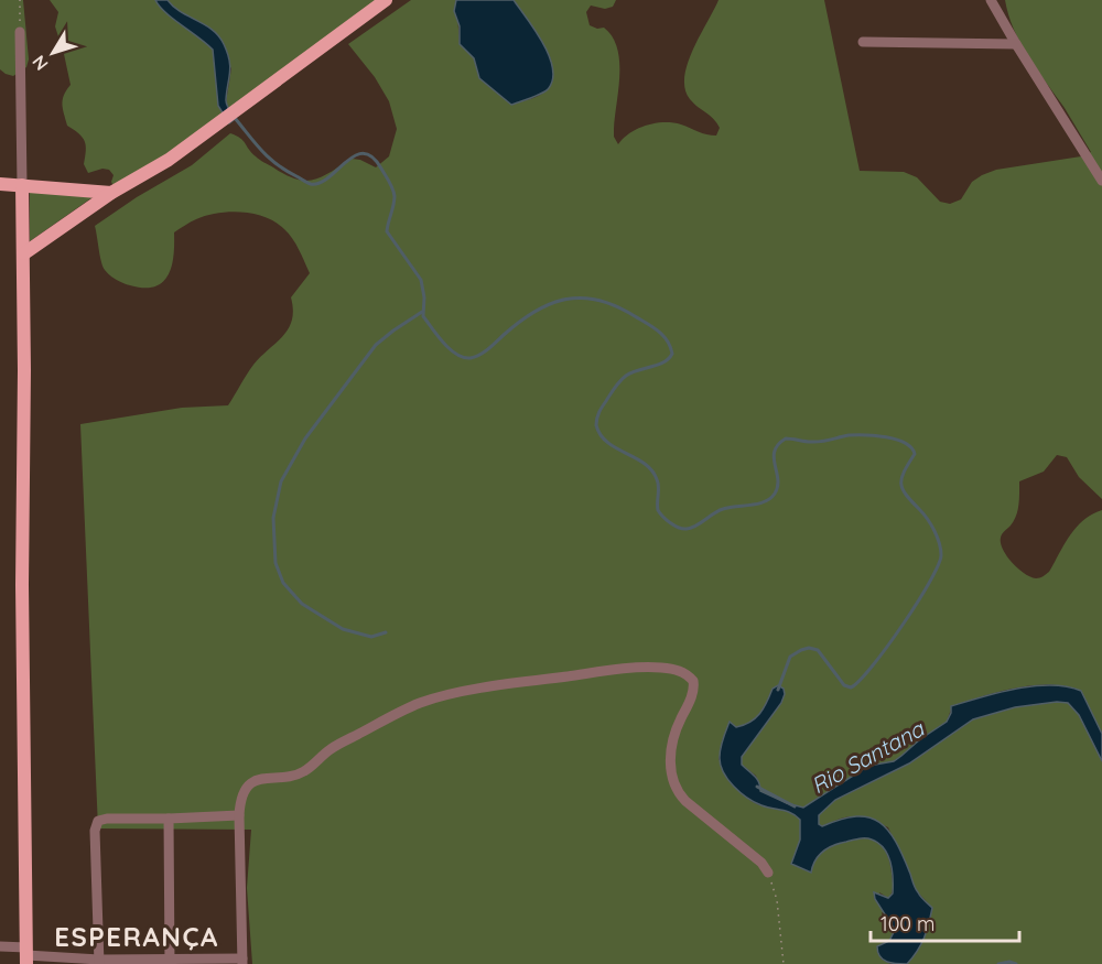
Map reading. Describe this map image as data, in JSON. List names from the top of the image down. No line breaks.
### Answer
{"districts":["ESPERANÇA"],"water":["Rio Santana"],"scale_bar":"100 m","north":"bottom left"}
